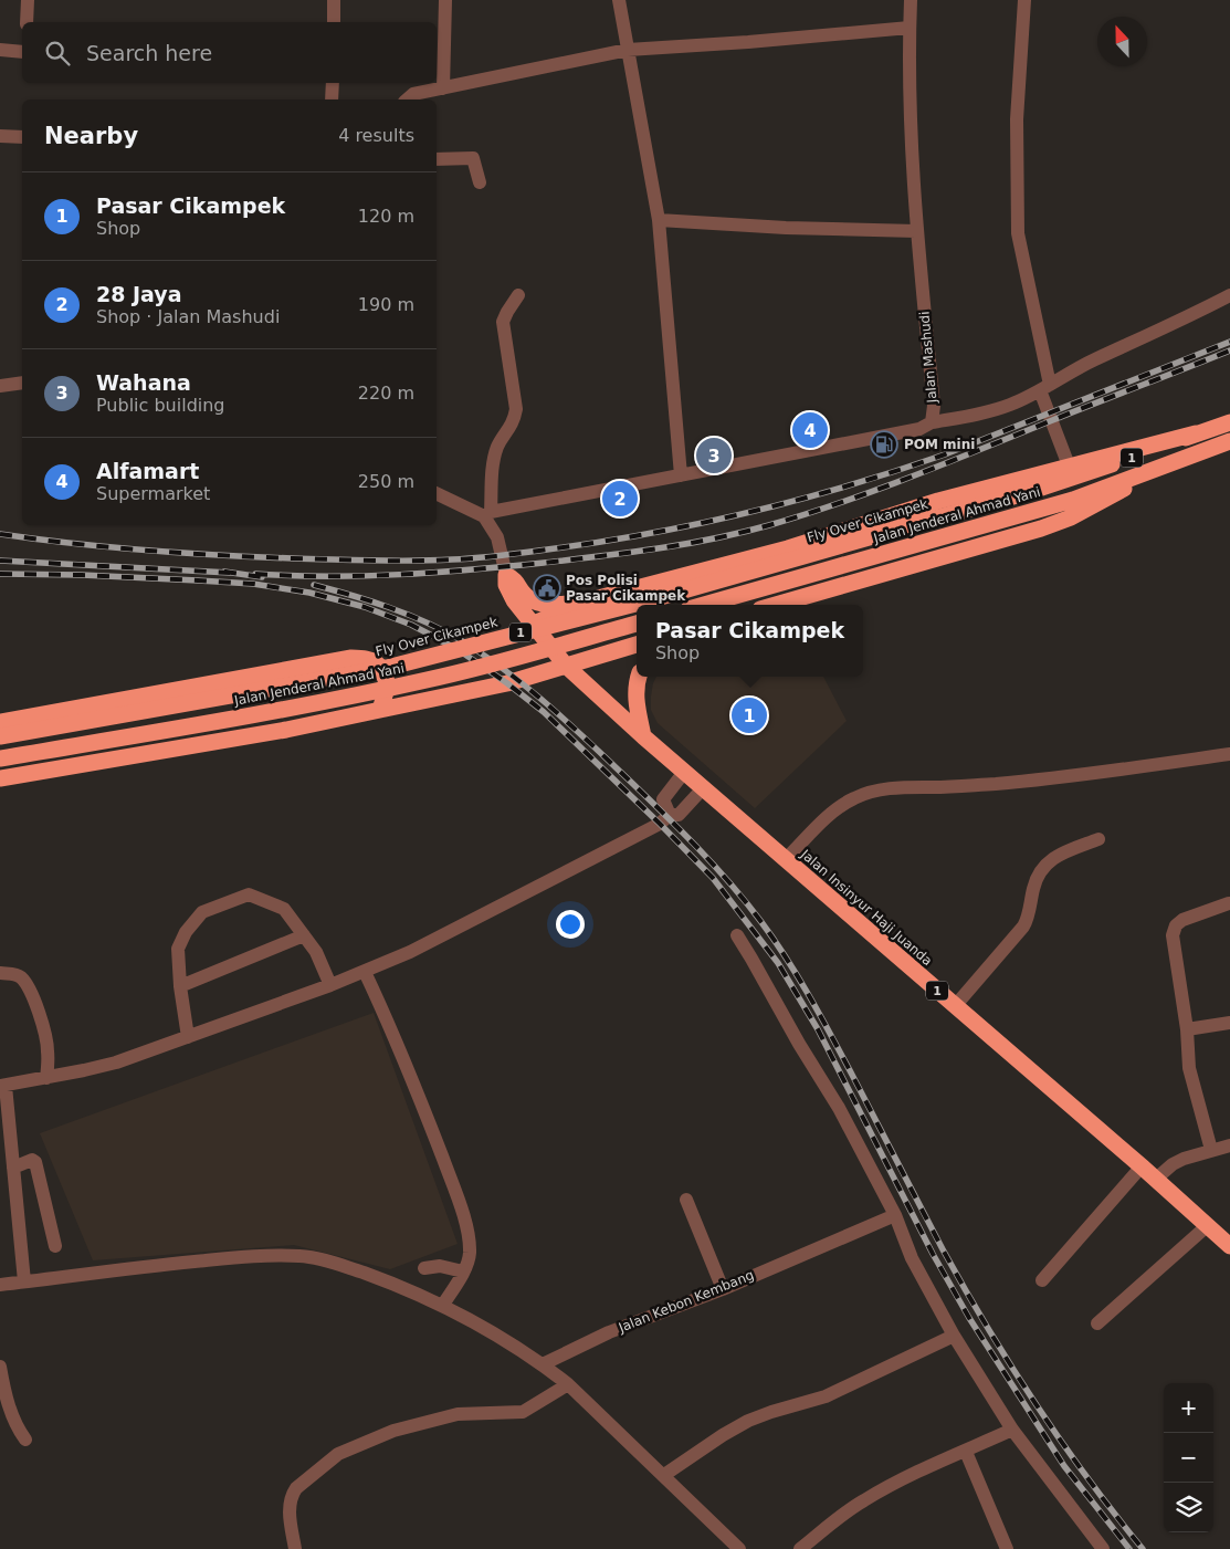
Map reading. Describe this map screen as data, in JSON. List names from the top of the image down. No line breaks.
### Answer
{"streets":{"highway":["1","Jalan Jenderal Ahmad Yani","Fly Over Cikampek","Jalan Insinyur Haji Juanda"],"street":["Jalan Mashudi","Jalan Kebon Kembang"]},"crossings":[["1","Fly Over Cikampek"]],"places":{"fuel station":["POM mini"],"public building":["Pos Polisi Pasar Cikampek"]},"north":"top","page":{"search":"Search here","heading":["Nearby","4 results"],"list":[{"mark":"1","name":"Pasar Cikampek","note":"Shop","value":"120 m"},{"mark":"2","name":"28 Jaya","note":"Shop · Jalan Mashudi","value":"190 m"},{"mark":"3","name":"Wahana","note":"Public building","value":"220 m"},{"mark":"4","name":"Alfamart","note":"Supermarket","value":"250 m"}],"pins":["4","3","2","1"],"popup":["Pasar Cikampek","Shop"],"map_buttons":["+","−"]}}
